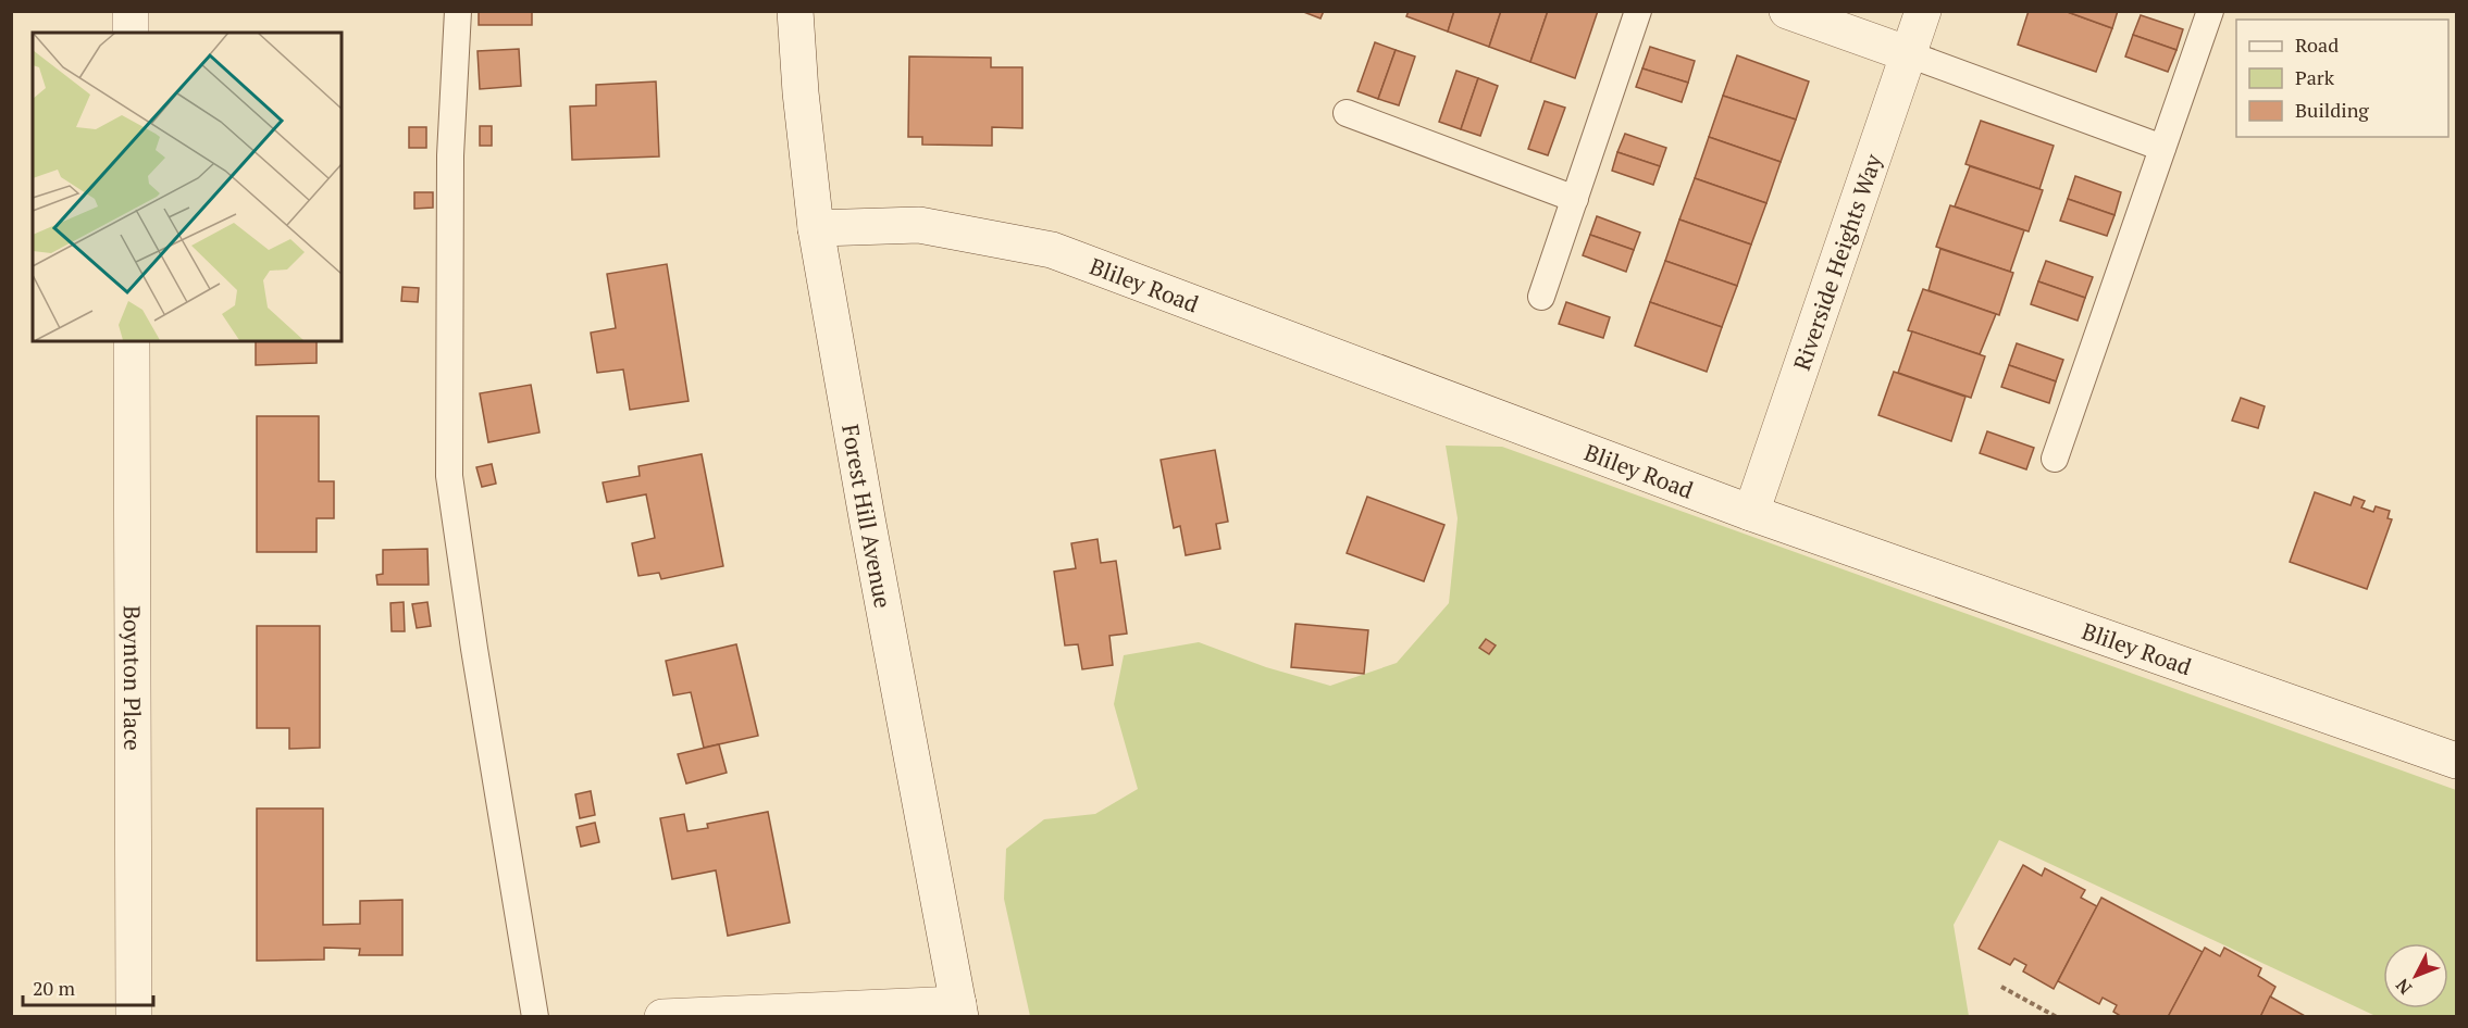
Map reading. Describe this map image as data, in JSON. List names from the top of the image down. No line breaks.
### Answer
{"streets":{"street":["Riverside Heights Way","Bliley Road","Forest Hill Avenue","Boynton Place"]},"crossings":[["Riverside Heights Way","Bliley Road"],["Bliley Road","Forest Hill Avenue"]],"legend":["Road","Park","Building"],"scale_bar":"20 m","north":"bottom left"}
